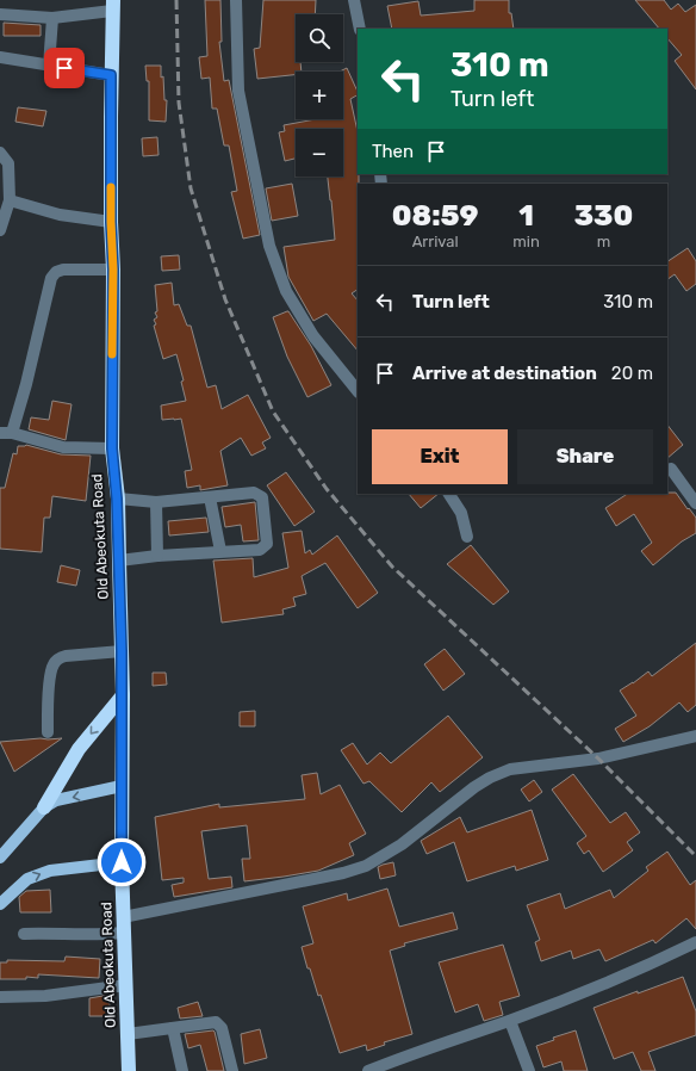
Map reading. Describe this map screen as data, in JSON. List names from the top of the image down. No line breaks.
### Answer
{"streets":{"highway":["Old Abeokuta Road"]},"page":{"map_buttons":["+","−"],"turn":["310 m","Turn left"],"then":"Then","eta":["08:59","Arrival","1","min","330","m"],"list":[{"name":"Turn left","value":"310 m"},{"name":"Arrive at destination","value":"20 m"}],"buttons":["Exit","Share"]}}
